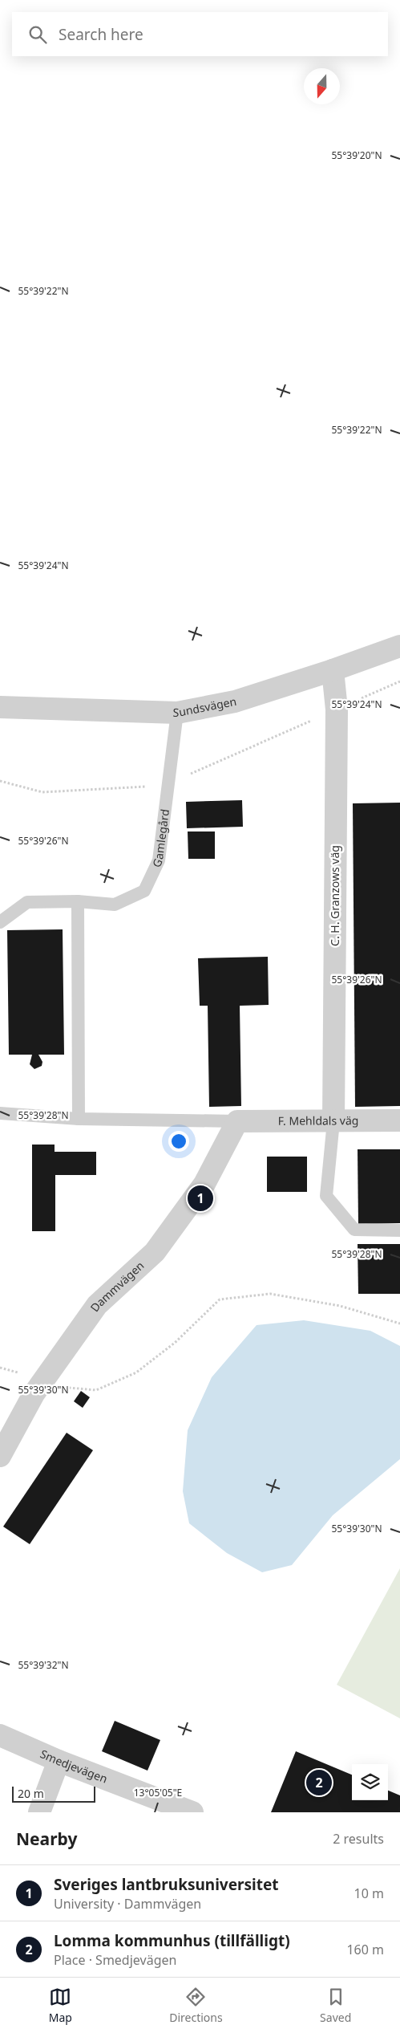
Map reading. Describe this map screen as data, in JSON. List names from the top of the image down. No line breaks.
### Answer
{"streets":{"street":["Sundsvägen","C. H. Granzows väg","F. Mehldals väg","Dammvägen","Smedjevägen"],"lane":["Gamlegård"]},"crossings":[["Sundsvägen","Gamlegård"],["Sundsvägen","C. H. Granzows väg"],["C. H. Granzows väg","F. Mehldals väg"],["F. Mehldals väg","Dammvägen"]],"scale_bar":"20 m","north":"bottom","page":{"search":"Search here","pins":["1","2"],"scale":"20 m","heading":["Nearby","2 results"],"list":[{"mark":"1","name":"Sveriges lantbruksuniversitet","note":"University · Dammvägen","value":"10 m"},{"mark":"2","name":"Lomma kommunhus (tillfälligt)","note":"Place · Smedjevägen","value":"160 m"}],"nav":["Map","Directions","Saved"]},"coordinates":["55°39'20\"N","55°39'22\"N","55°39'24\"N","55°39'26\"N","55°39'28\"N","55°39'30\"N","55°39'32\"N","13°05'05\"E"]}
